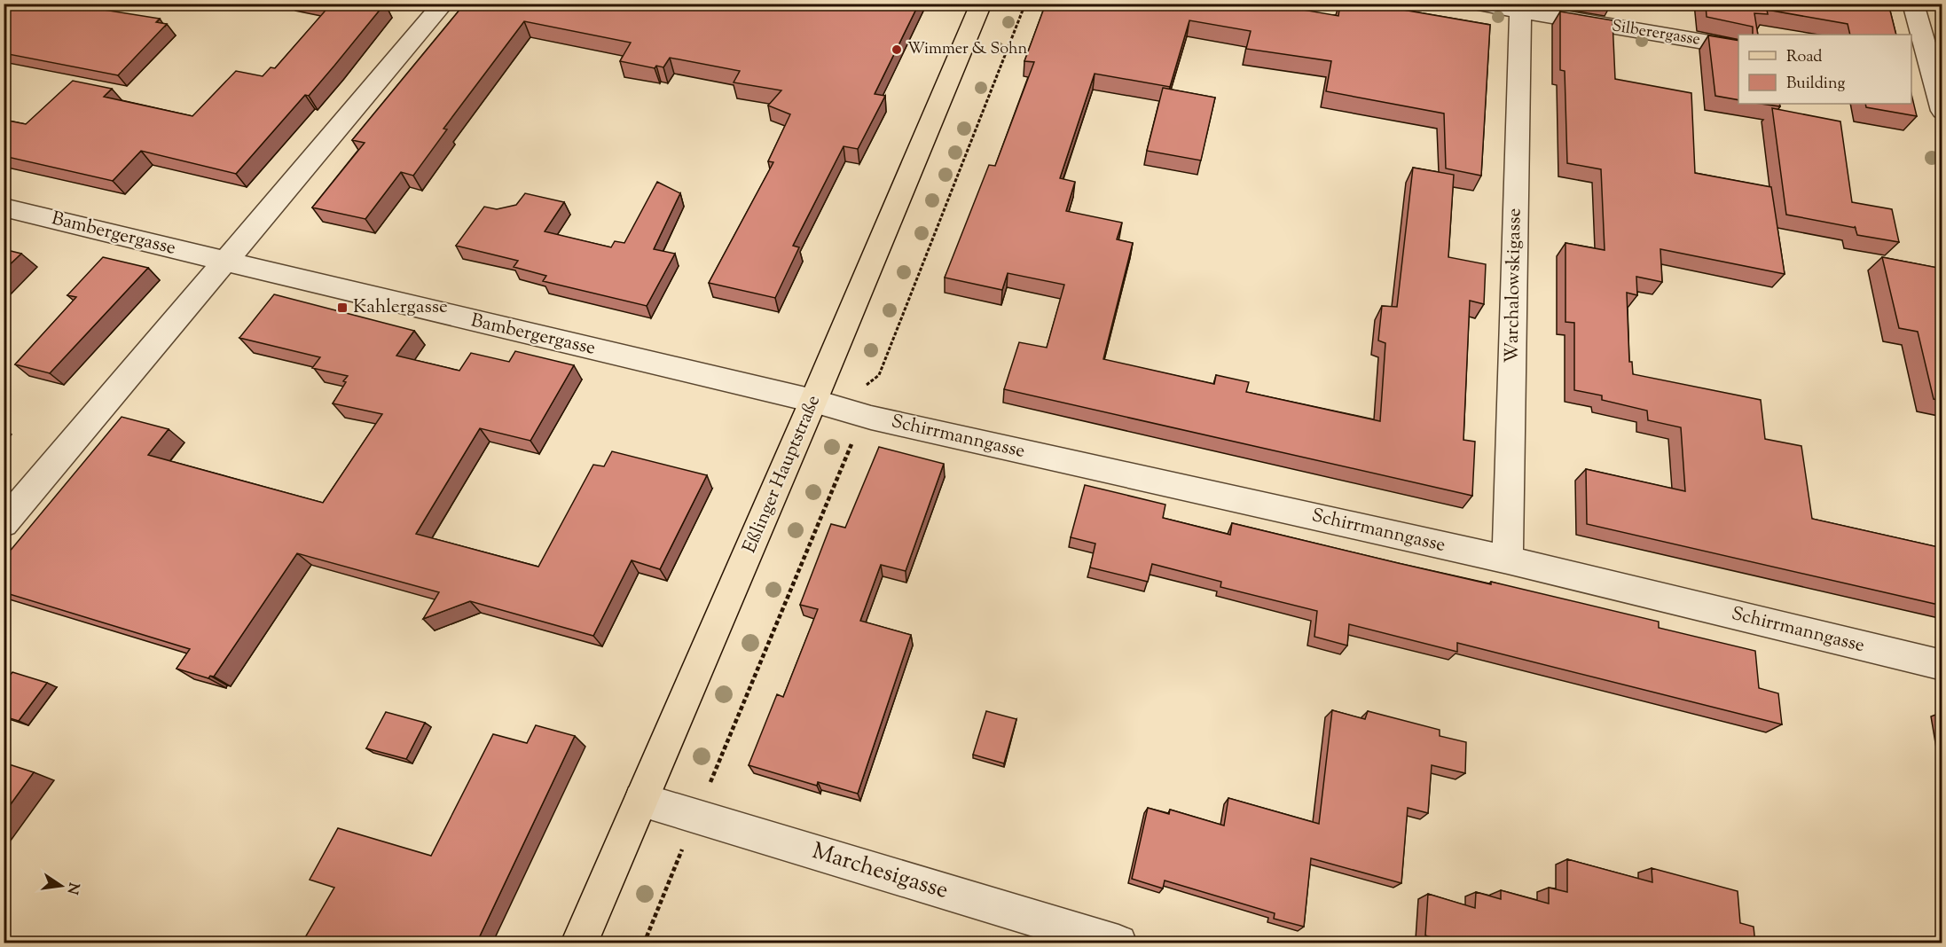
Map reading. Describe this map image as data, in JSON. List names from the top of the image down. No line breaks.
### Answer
{"streets":{"main road":["Eßlinger Hauptstraße"],"street":["Silberergasse","Bambergergasse","Warchalowskigasse","Schirrmanngasse","Marchesigasse"]},"crossings":[["Silberergasse","Warchalowskigasse"],["Bambergergasse","Schirrmanngasse"],["Bambergergasse","Eßlinger Hauptstraße"],["Warchalowskigasse","Schirrmanngasse"],["Schirrmanngasse","Eßlinger Hauptstraße"],["Eßlinger Hauptstraße","Marchesigasse"]],"places":{"other":["Wimmer & Sohn"],"transit":["Kahlergasse"]},"legend":["Road","Building"],"north":"right"}
